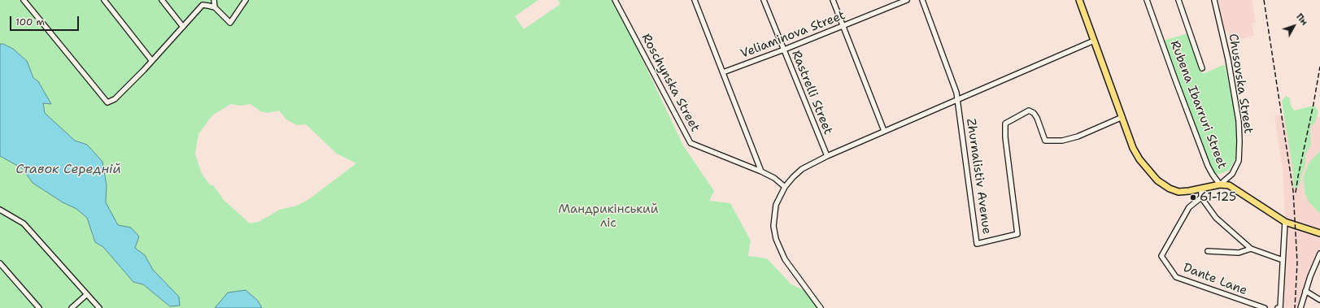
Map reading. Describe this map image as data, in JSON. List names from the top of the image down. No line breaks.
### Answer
{"streets":{"main road":["Rubena Ibarruri Street"],"street":["Veliaminova Street","Roschynska Street","Chusovska Street","Rastrelli Street","Zhurnalistiv Avenue","Dante Lane"]},"crossings":[["Veliaminova Street","Rastrelli Street"],["Chusovska Street","Rubena Ibarruri Street"]],"water":["Ставок Середній"],"parks":["Мандрикінський ліс"],"places":["61-125"],"scale_bar":"100 m","north":"top right"}
